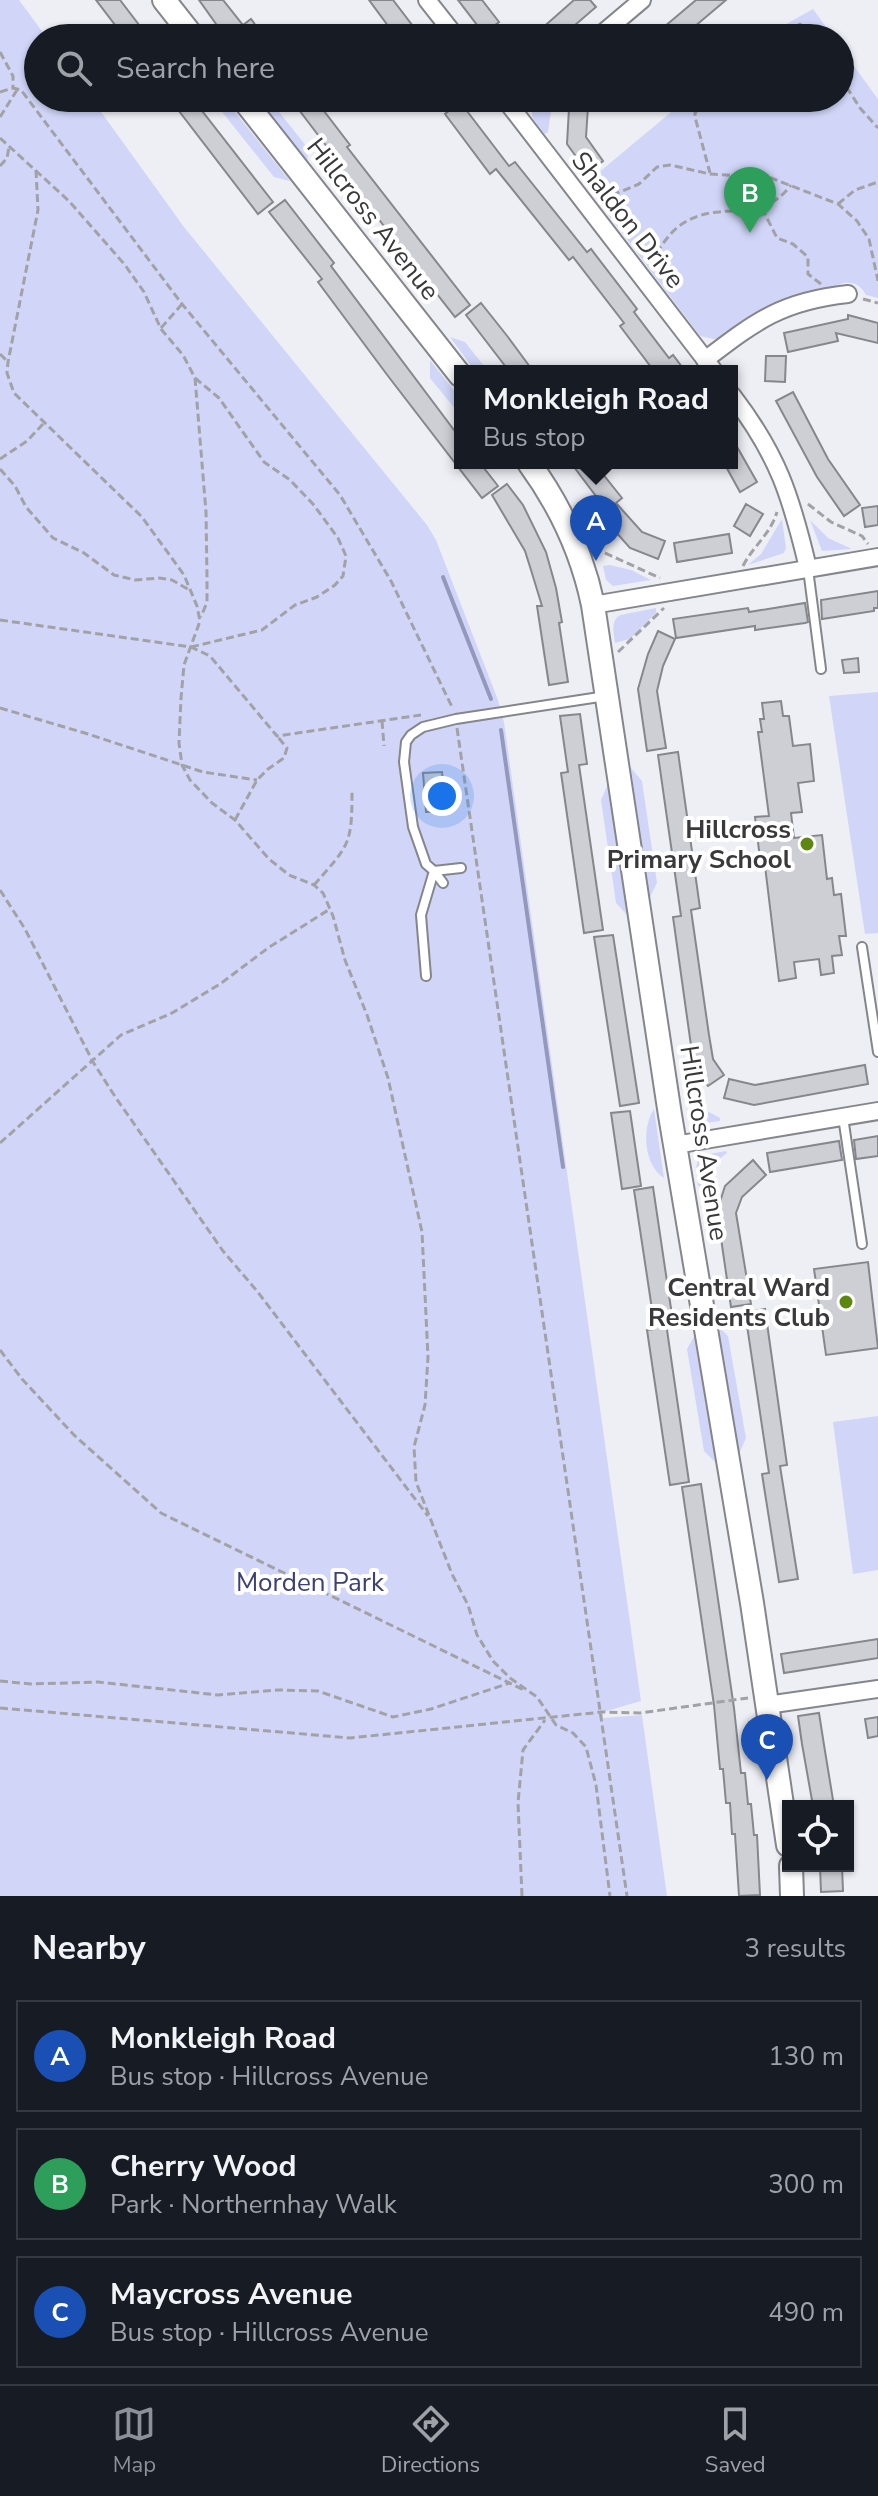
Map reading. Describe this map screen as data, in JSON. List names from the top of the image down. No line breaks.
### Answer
{"streets":{"street":["Hillcross Avenue","Shaldon Drive"]},"parks":["Morden Park"],"places":["Hillcross Primary School","Central Ward Residents Club"],"page":{"search":"Search here","pins":["B","A","C"],"popup":["Monkleigh Road","Bus stop"],"heading":["Nearby","3 results"],"list":[{"mark":"A","name":"Monkleigh Road","note":"Bus stop · Hillcross Avenue","value":"130 m"},{"mark":"B","name":"Cherry Wood","note":"Park · Northernhay Walk","value":"300 m"},{"mark":"C","name":"Maycross Avenue","note":"Bus stop · Hillcross Avenue","value":"490 m"}],"nav":["Map","Directions","Saved"]}}
